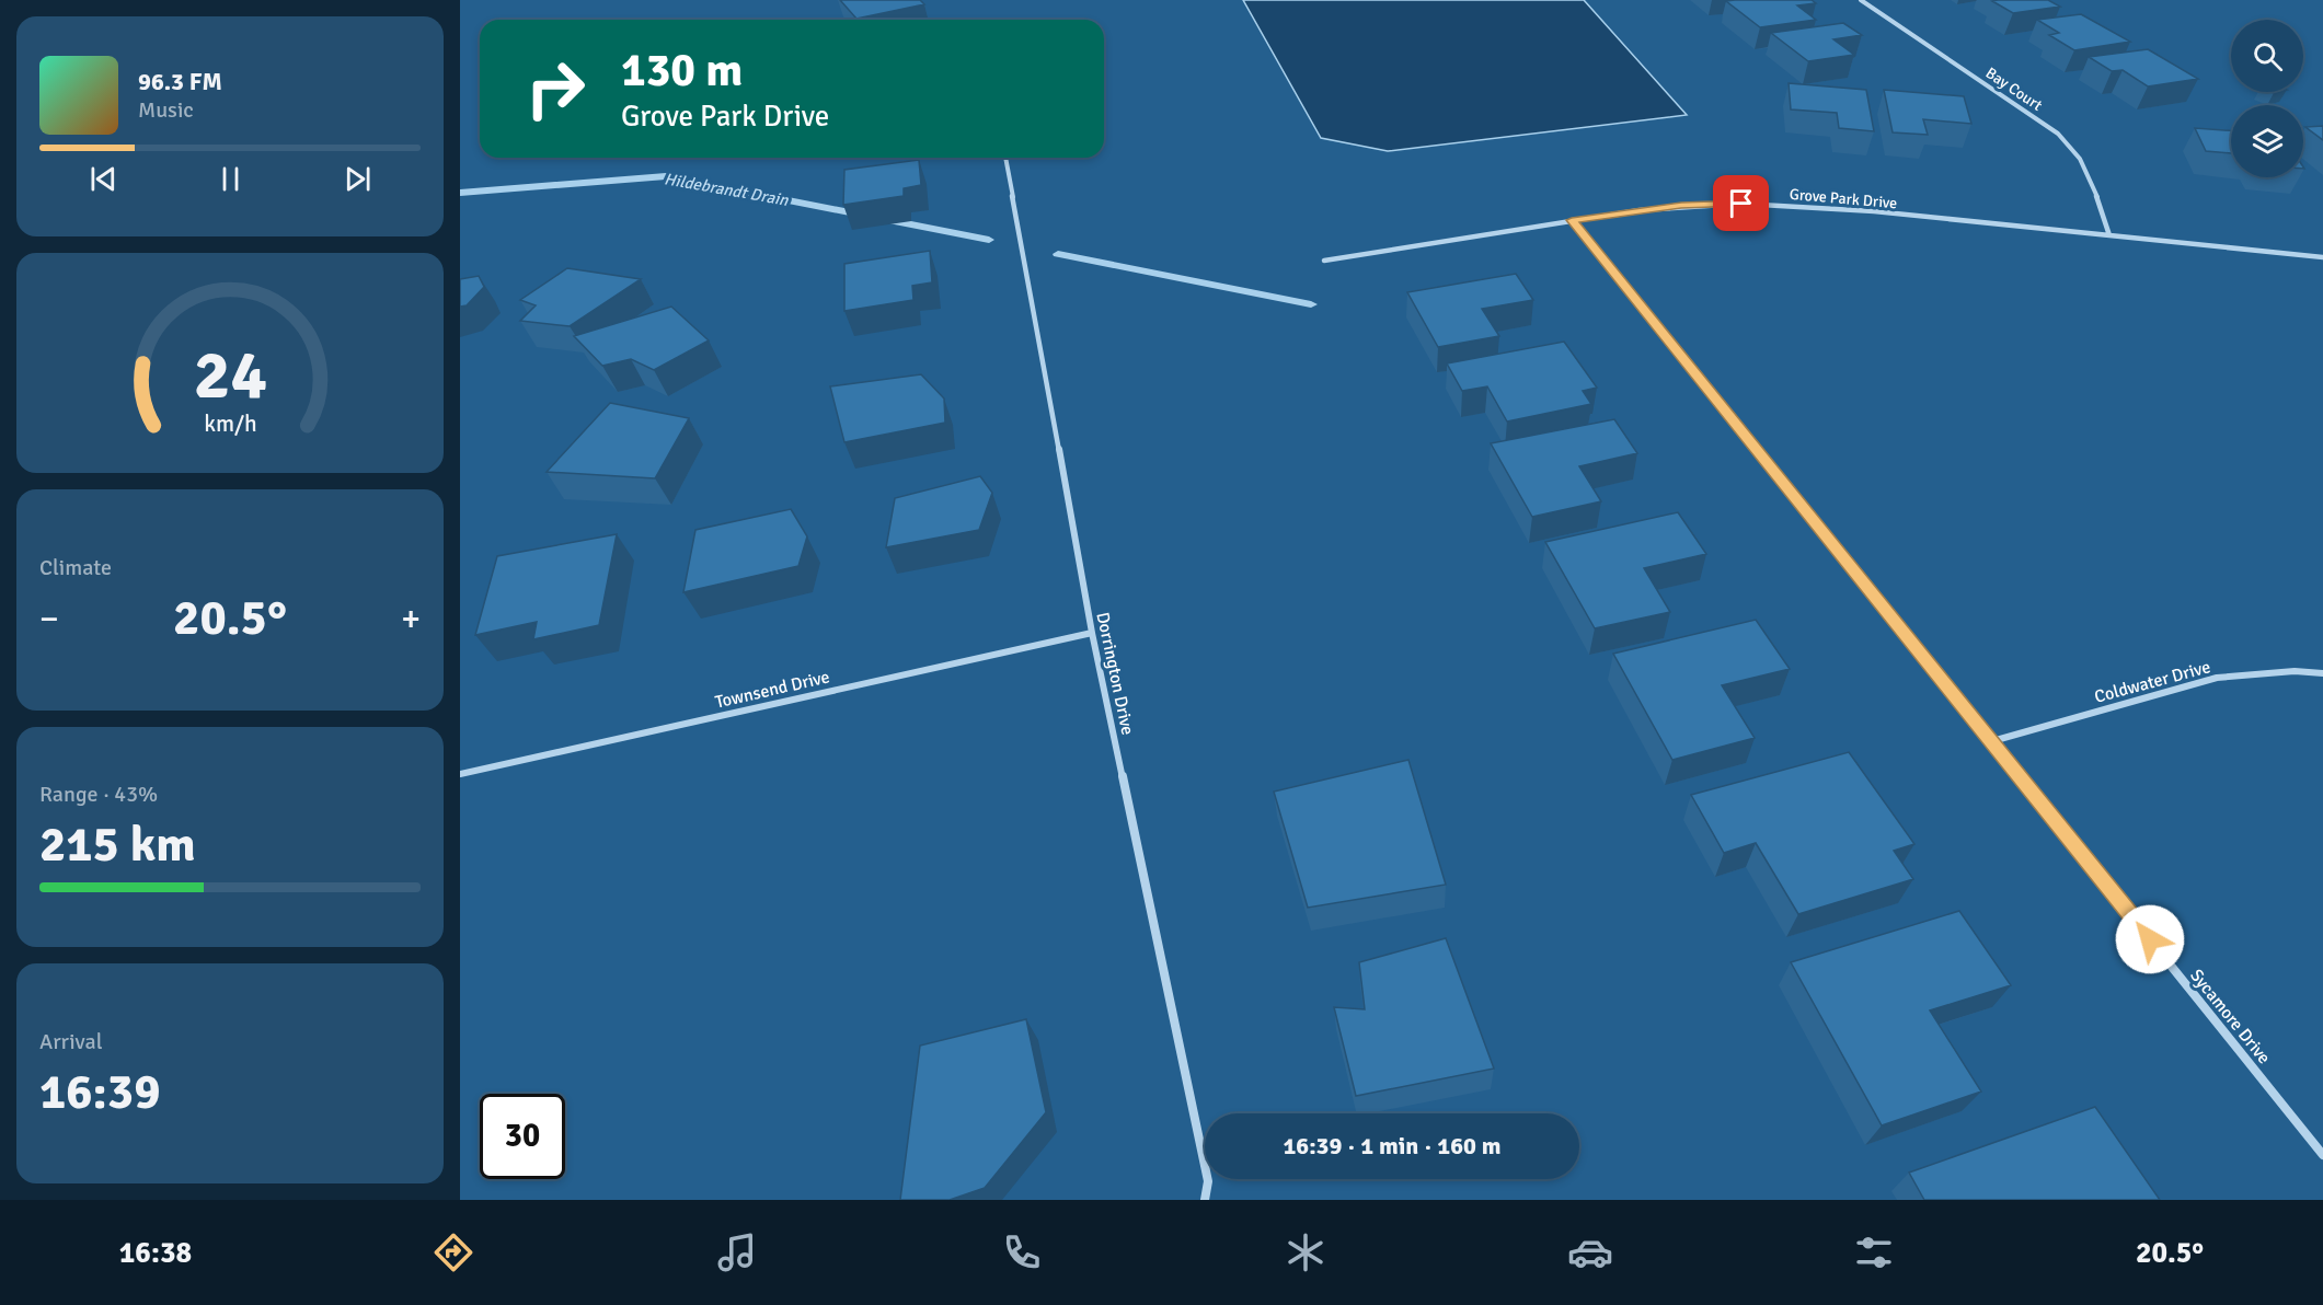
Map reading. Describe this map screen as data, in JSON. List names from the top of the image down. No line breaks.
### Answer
{"streets":{"street":["Bay Court","Grove Park Drive","Dorrington Drive","Coldwater Drive","Townsend Drive","Sycamore Drive"]},"crossings":[["Bay Court","Grove Park Drive"],["Grove Park Drive","Sycamore Drive"],["Dorrington Drive","Townsend Drive"],["Coldwater Drive","Sycamore Drive"]],"water":["Hildebrandt Drain"],"page":{"turn":["130 m","Grove Park Drive"],"song":["96.3 FM","Music"],"tile":["Climate",["Range · 43%","215 km"],["Arrival","16:39"]],"heat":["−","20.5°","+"],"limit":"30","trip":"16:39 · 1 min · 160 m","tabs":["16:38","20.5°"],"gauge":["24","km/h"]}}
